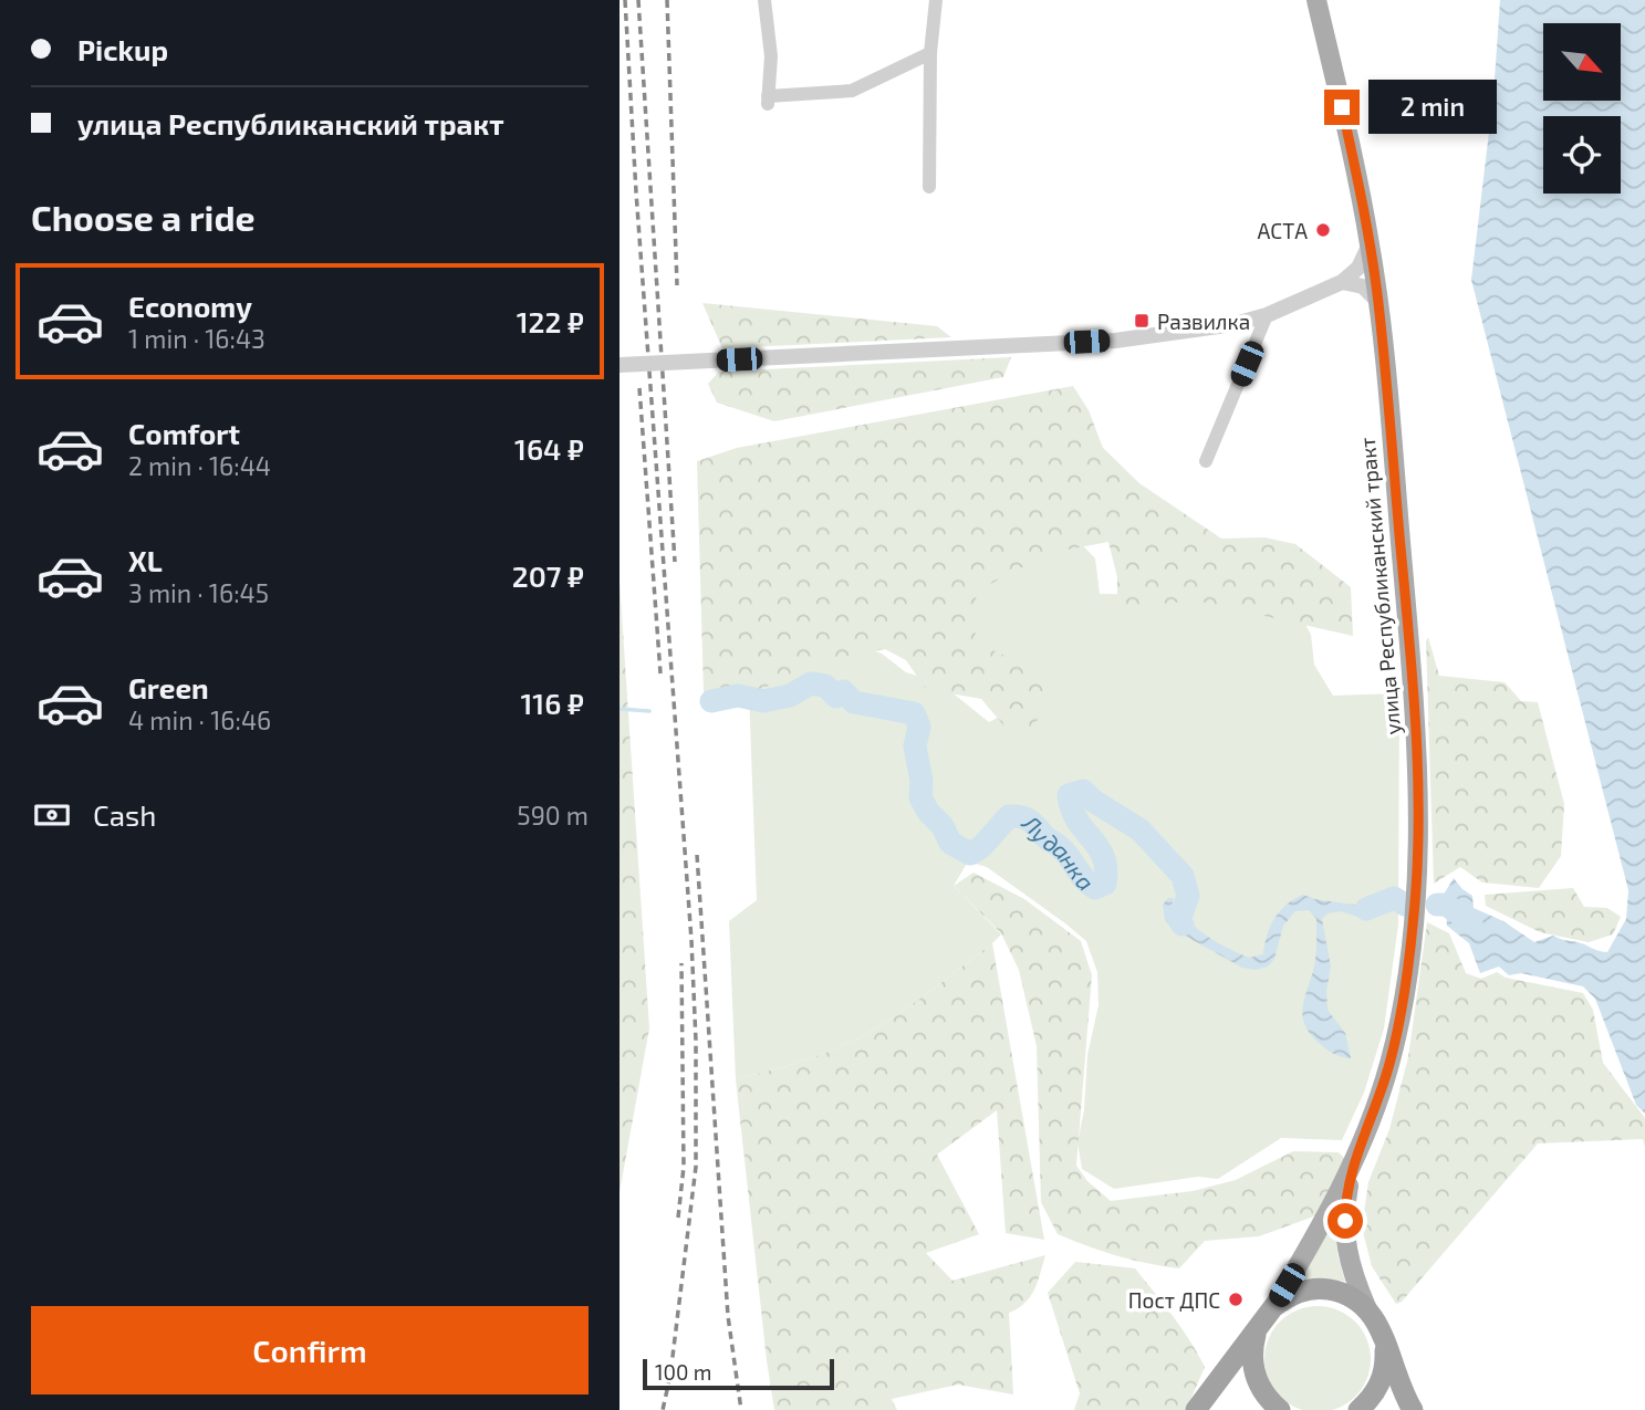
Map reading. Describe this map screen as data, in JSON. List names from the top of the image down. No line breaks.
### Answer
{"streets":{"main road":["улица Республиканский тракт"]},"water":["Луданка"],"places":{"other":["АСТА","Пост ДПС"],"transit":["Развилка"]},"scale_bar":"100 m","north":"bottom right","page":{"banner":["Pickup","улица Республиканский тракт"],"bubble":"2 min","heading":"Choose a ride","list":[{"name":"Economy","note":"1 min · 16:43","value":"122 ₽"},{"name":"Comfort","note":"2 min · 16:44","value":"164 ₽"},{"name":"XL","note":"3 min · 16:45","value":"207 ₽"},{"name":"Green","note":"4 min · 16:46","value":"116 ₽"}],"pay":["Cash","590 m"],"buttons":"Confirm","scale":"100 m"}}
